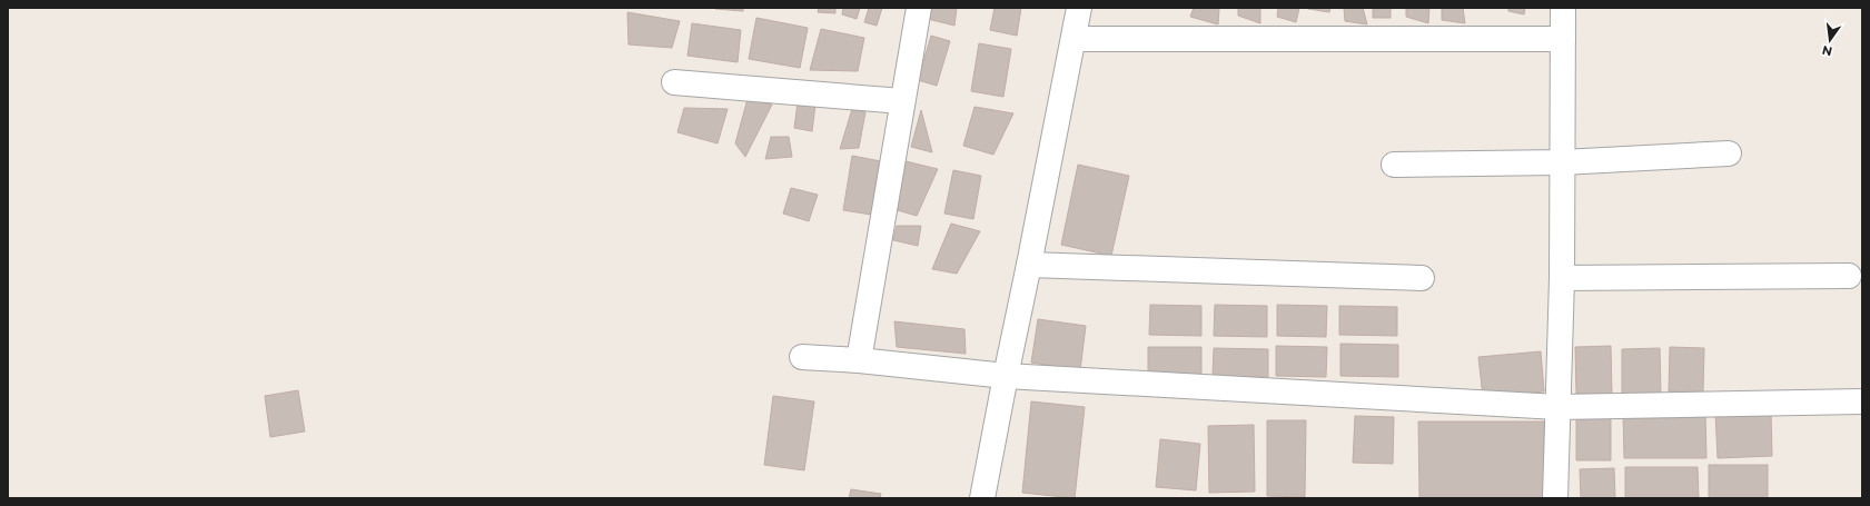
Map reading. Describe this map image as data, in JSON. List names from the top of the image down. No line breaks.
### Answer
{"north":"bottom"}
